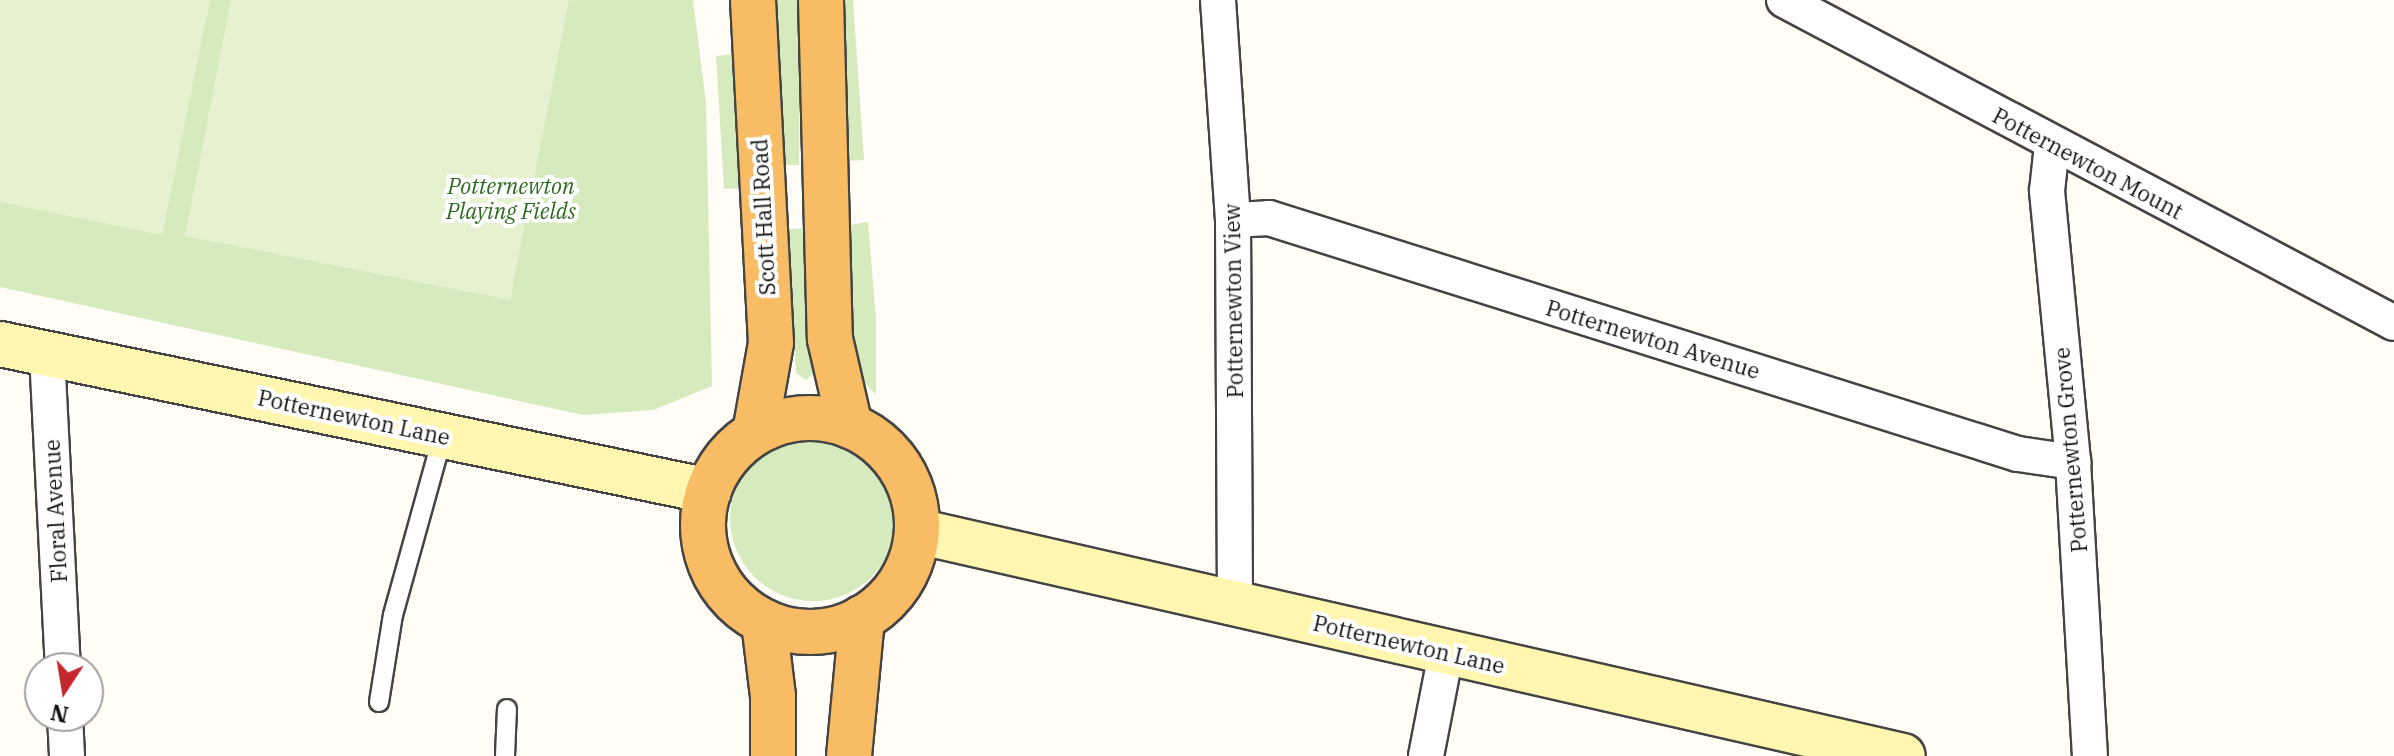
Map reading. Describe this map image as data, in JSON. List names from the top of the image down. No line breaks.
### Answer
{"streets":{"highway":["Scott Hall Road"],"main road":["Potternewton Lane"],"street":["Potternewton Mount","Potternewton View","Potternewton Avenue","Potternewton Grove","Floral Avenue"]},"crossings":[["Potternewton Mount","Potternewton Grove"],["Scott Hall Road","Potternewton Lane"],["Potternewton View","Potternewton Avenue"],["Potternewton View","Potternewton Lane"],["Potternewton Avenue","Potternewton Grove"],["Potternewton Lane","Floral Avenue"]],"parks":["Potternewton Playing Fields"],"north":"bottom"}
